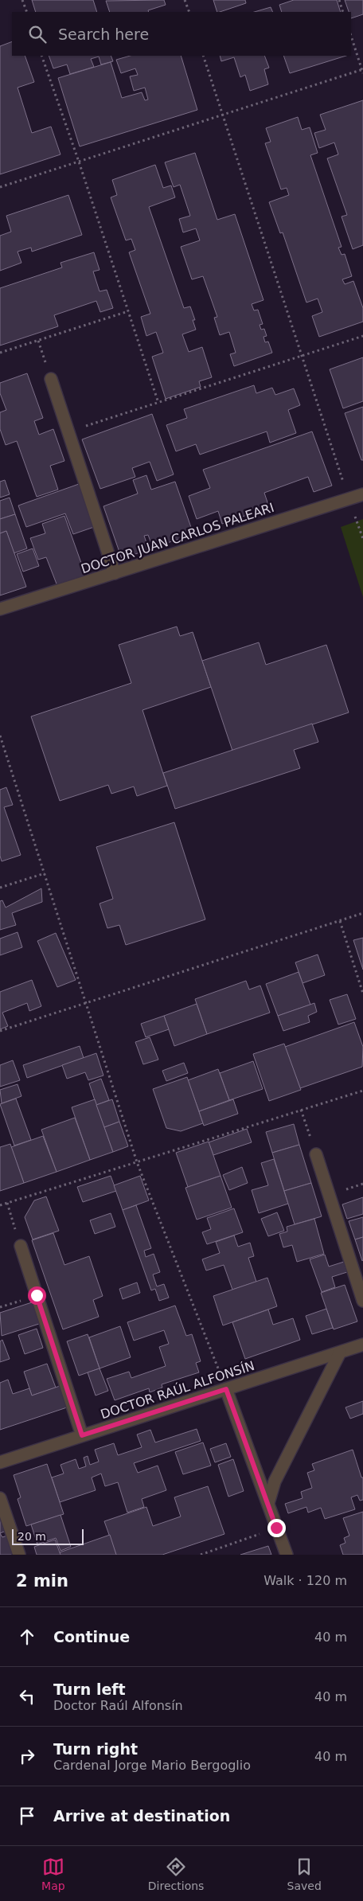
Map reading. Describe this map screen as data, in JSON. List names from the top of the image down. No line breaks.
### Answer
{"streets":{"street":["DOCTOR JUAN CARLOS PALEARI","DOCTOR RAÚL ALFONSÍN"]},"scale_bar":"20 m","page":{"search":"Search here","scale":"20 m","heading":["2 min","Walk · 120 m"],"list":[["Continue","40 m"],["Turn left","Doctor Raúl Alfonsín","40 m"],["Turn right","Cardenal Jorge Mario Bergoglio","40 m"],"Arrive at destination"],"nav":["Map","Directions","Saved"]}}
